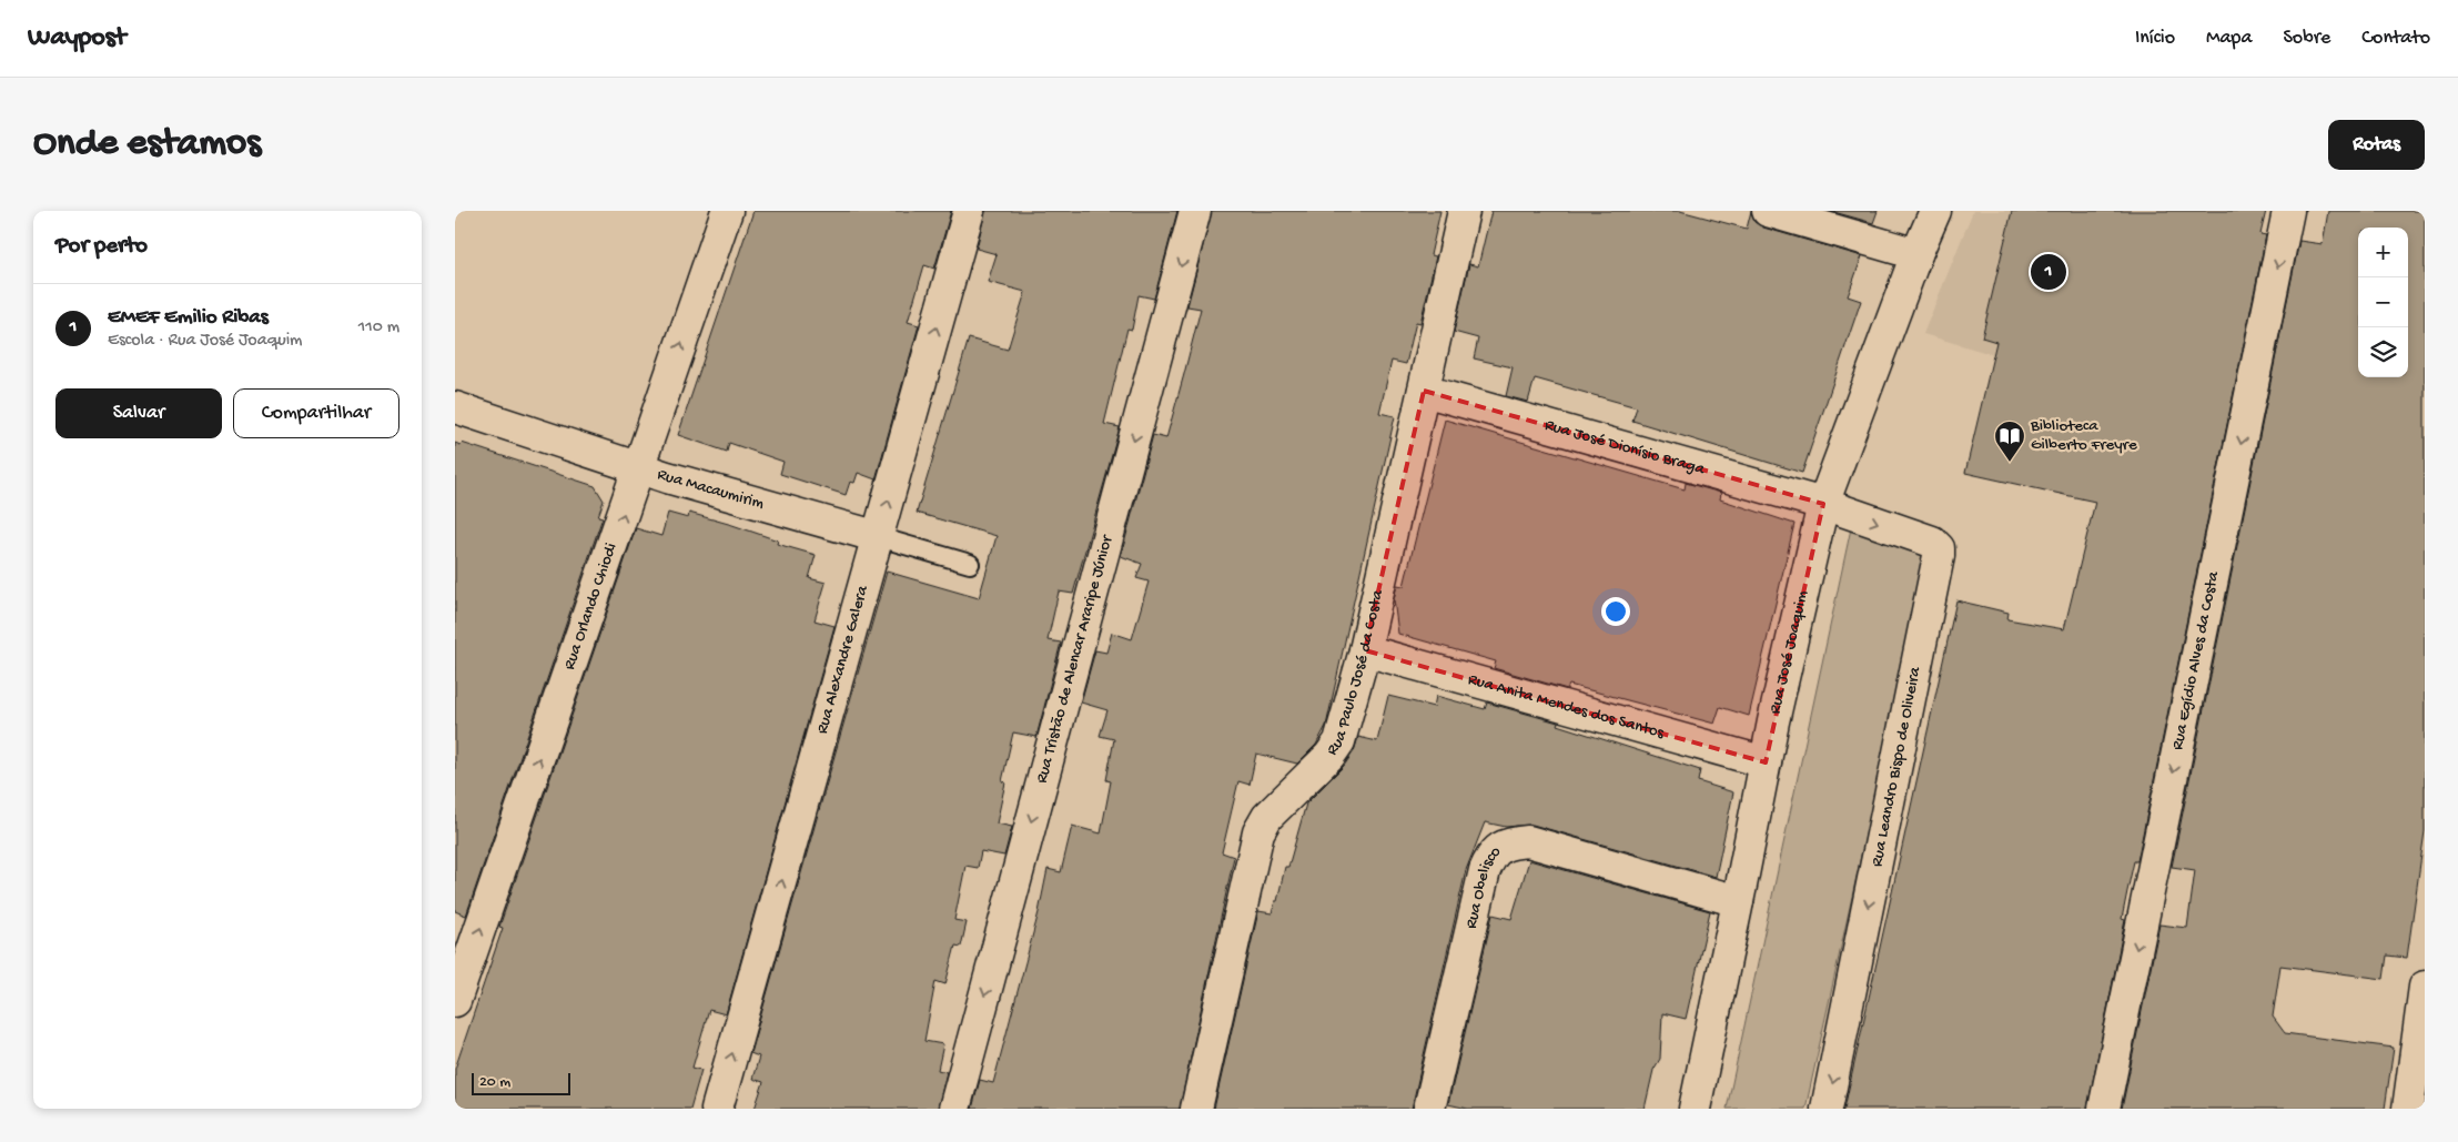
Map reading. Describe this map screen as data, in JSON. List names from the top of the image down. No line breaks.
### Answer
{"streets":{"street":["Rua José Dionísio Braga","Rua Macaumirim","Rua Orlando Chiodi","Rua José Joaquim","Rua Tristão de Alencar Araripe Júnior","Rua Alexandre Galera","Rua Egídio Alves da Costa","Rua Paulo José da Costa","Rua Anita Mendes dos Santos","Rua Leandro Bispo de Oliveira","Rua Obelisco"]},"crossings":[["Rua José Dionísio Braga","Rua José Joaquim"],["Rua José Dionísio Braga","Rua Paulo José da Costa"],["Rua José Dionísio Braga","Rua Leandro Bispo de Oliveira"],["Rua Macaumirim","Rua Orlando Chiodi"],["Rua Macaumirim","Rua Alexandre Galera"],["Rua José Joaquim","Rua Anita Mendes dos Santos"],["Rua José Joaquim","Rua Leandro Bispo de Oliveira"],["Rua José Joaquim","Rua Obelisco"],["Rua Paulo José da Costa","Rua Anita Mendes dos Santos"]],"one_way":["Rua Orlando Chiodi","Rua Tristão de Alencar Araripe Júnior","Rua Alexandre Galera","Rua Egídio Alves da Costa","Rua Leandro Bispo de Oliveira"],"places":{"library":["Biblioteca Gilberto Freyre"]},"scale_bar":"20 m","page":{"header":"Waypost","nav":["Início","Mapa","Sobre","Contato"],"buttons":["Rotas",["Salvar","Compartilhar"]],"title":"Onde estamos","heading":"Por perto","map_buttons":["+","−"],"pins":"1","list":[{"mark":"1","name":"EMEF Emilio Ribas","note":"Escola · Rua José Joaquim","value":"110 m"}],"scale":"20 m"}}
